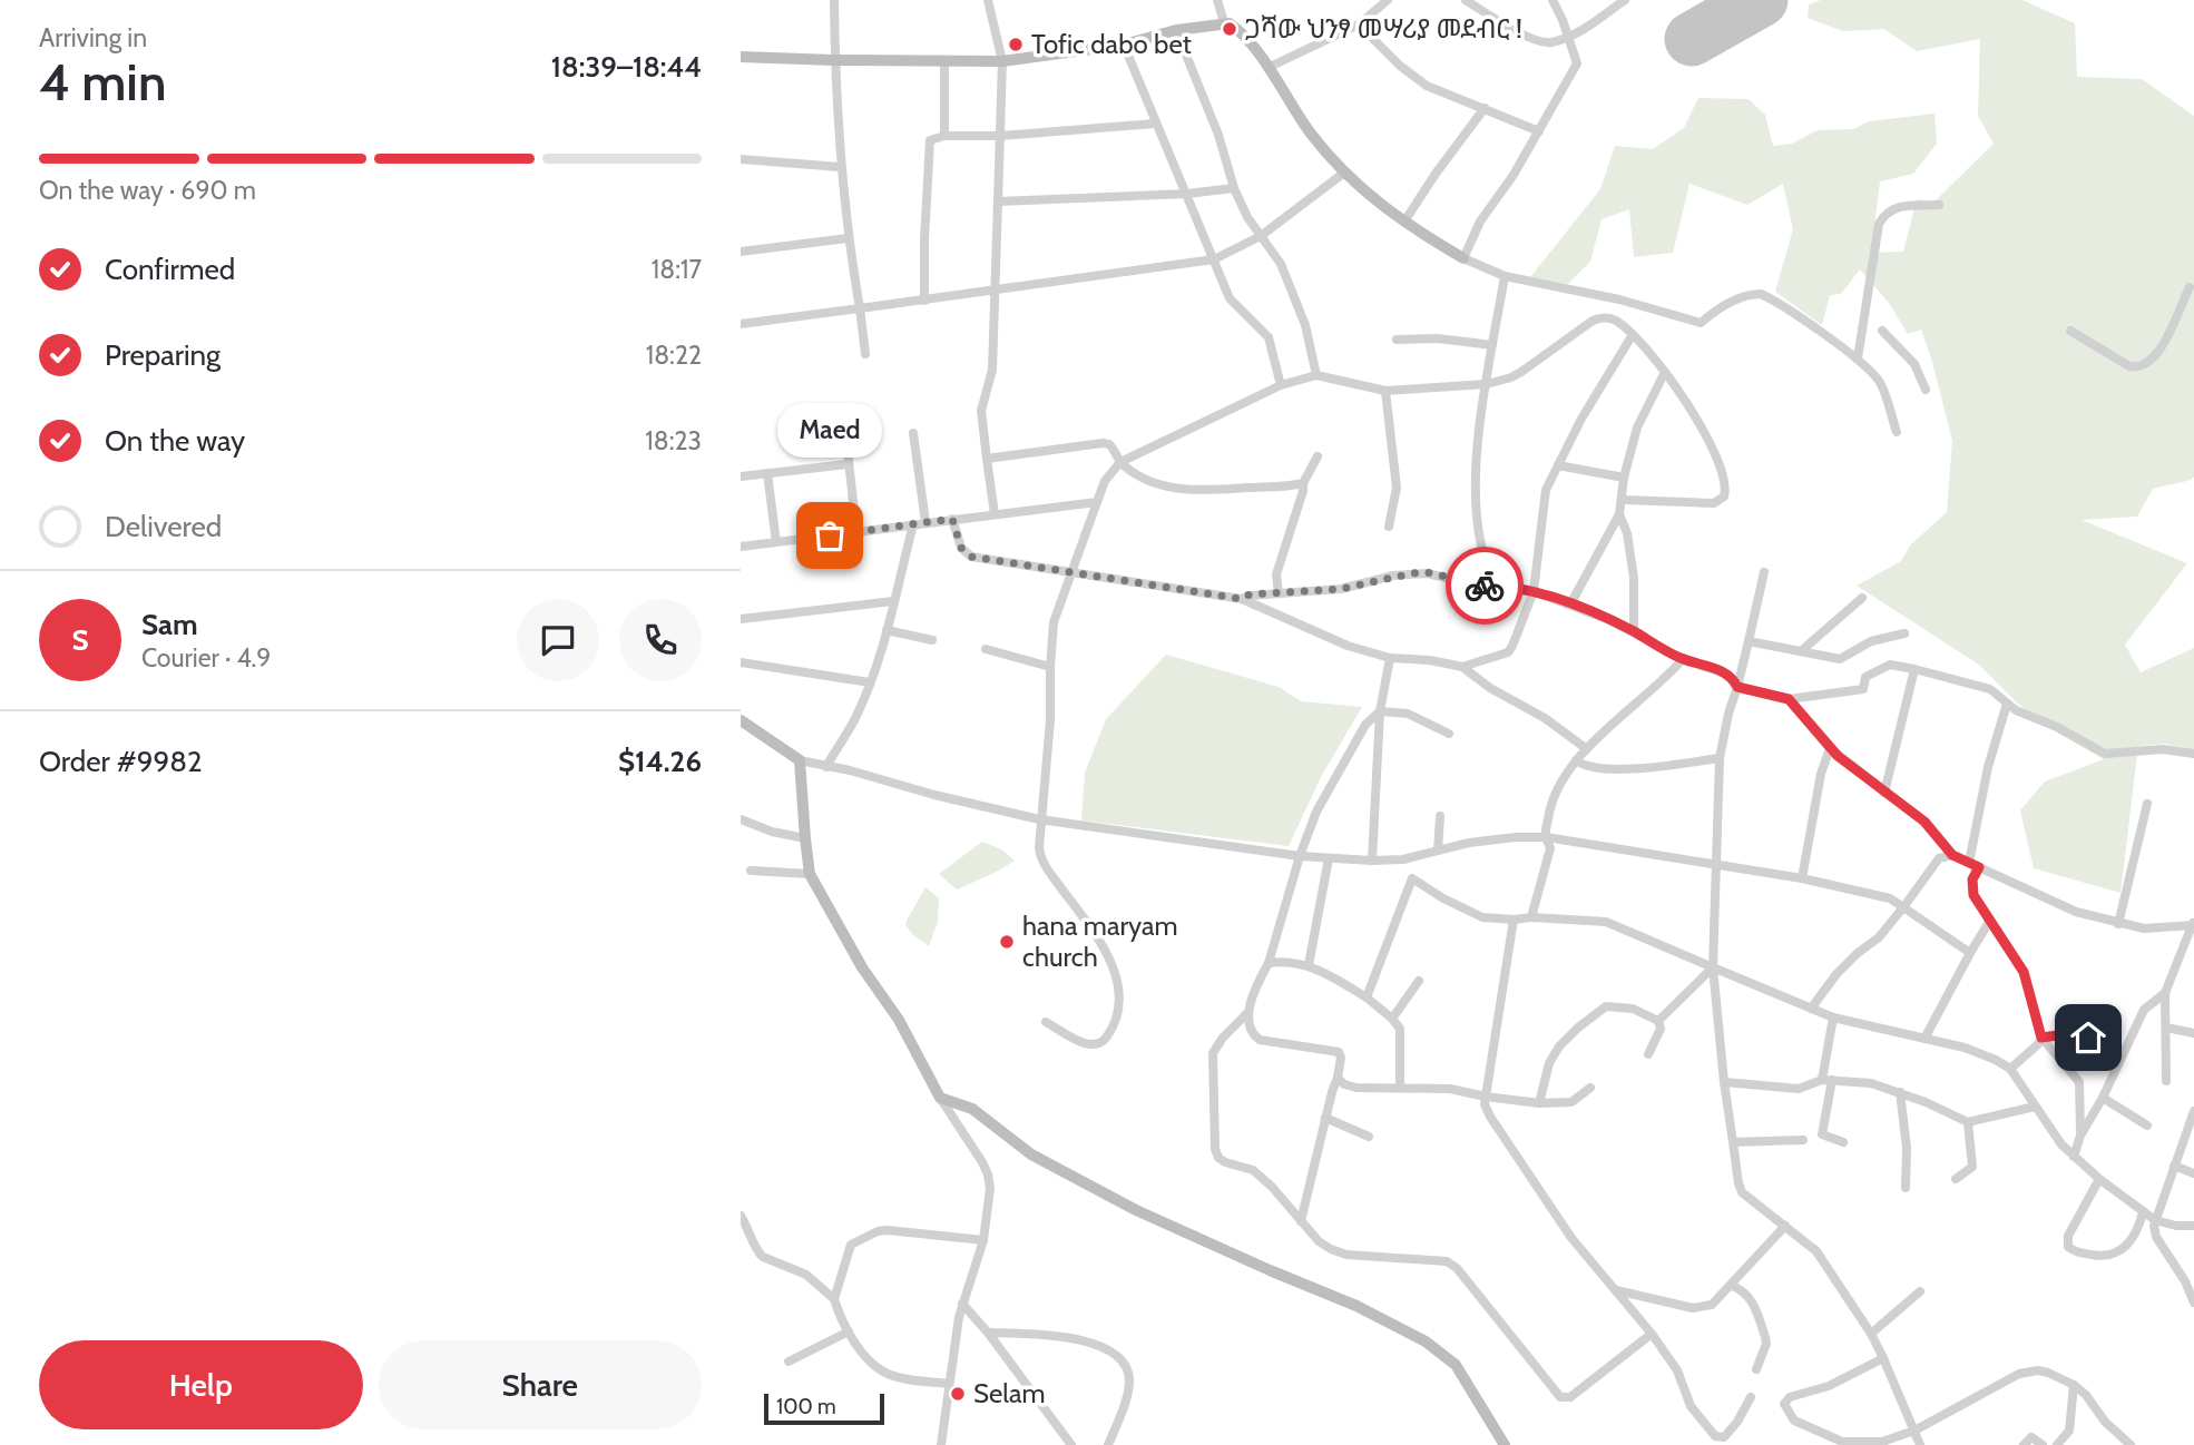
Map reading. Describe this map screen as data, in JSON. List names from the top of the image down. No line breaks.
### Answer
{"places":["ጋሻው ህንፃ መሣሪያ መደብር !","Tofic dabo bet","Maed","hana maryam church","Selam"],"scale_bar":"100 m","page":{"heading":["4 min","Arriving in","18:39–18:44"],"panel":["Sam","Courier · 4.9","Order #9982","$14.26"],"bar":"On the way · 690 m","list":[["Confirmed","18:17"],["Preparing","18:22"],["On the way","18:23"],"Delivered"],"bubble":"Maed","round":"S","buttons":["Help","Share"],"scale":"100 m"}}
